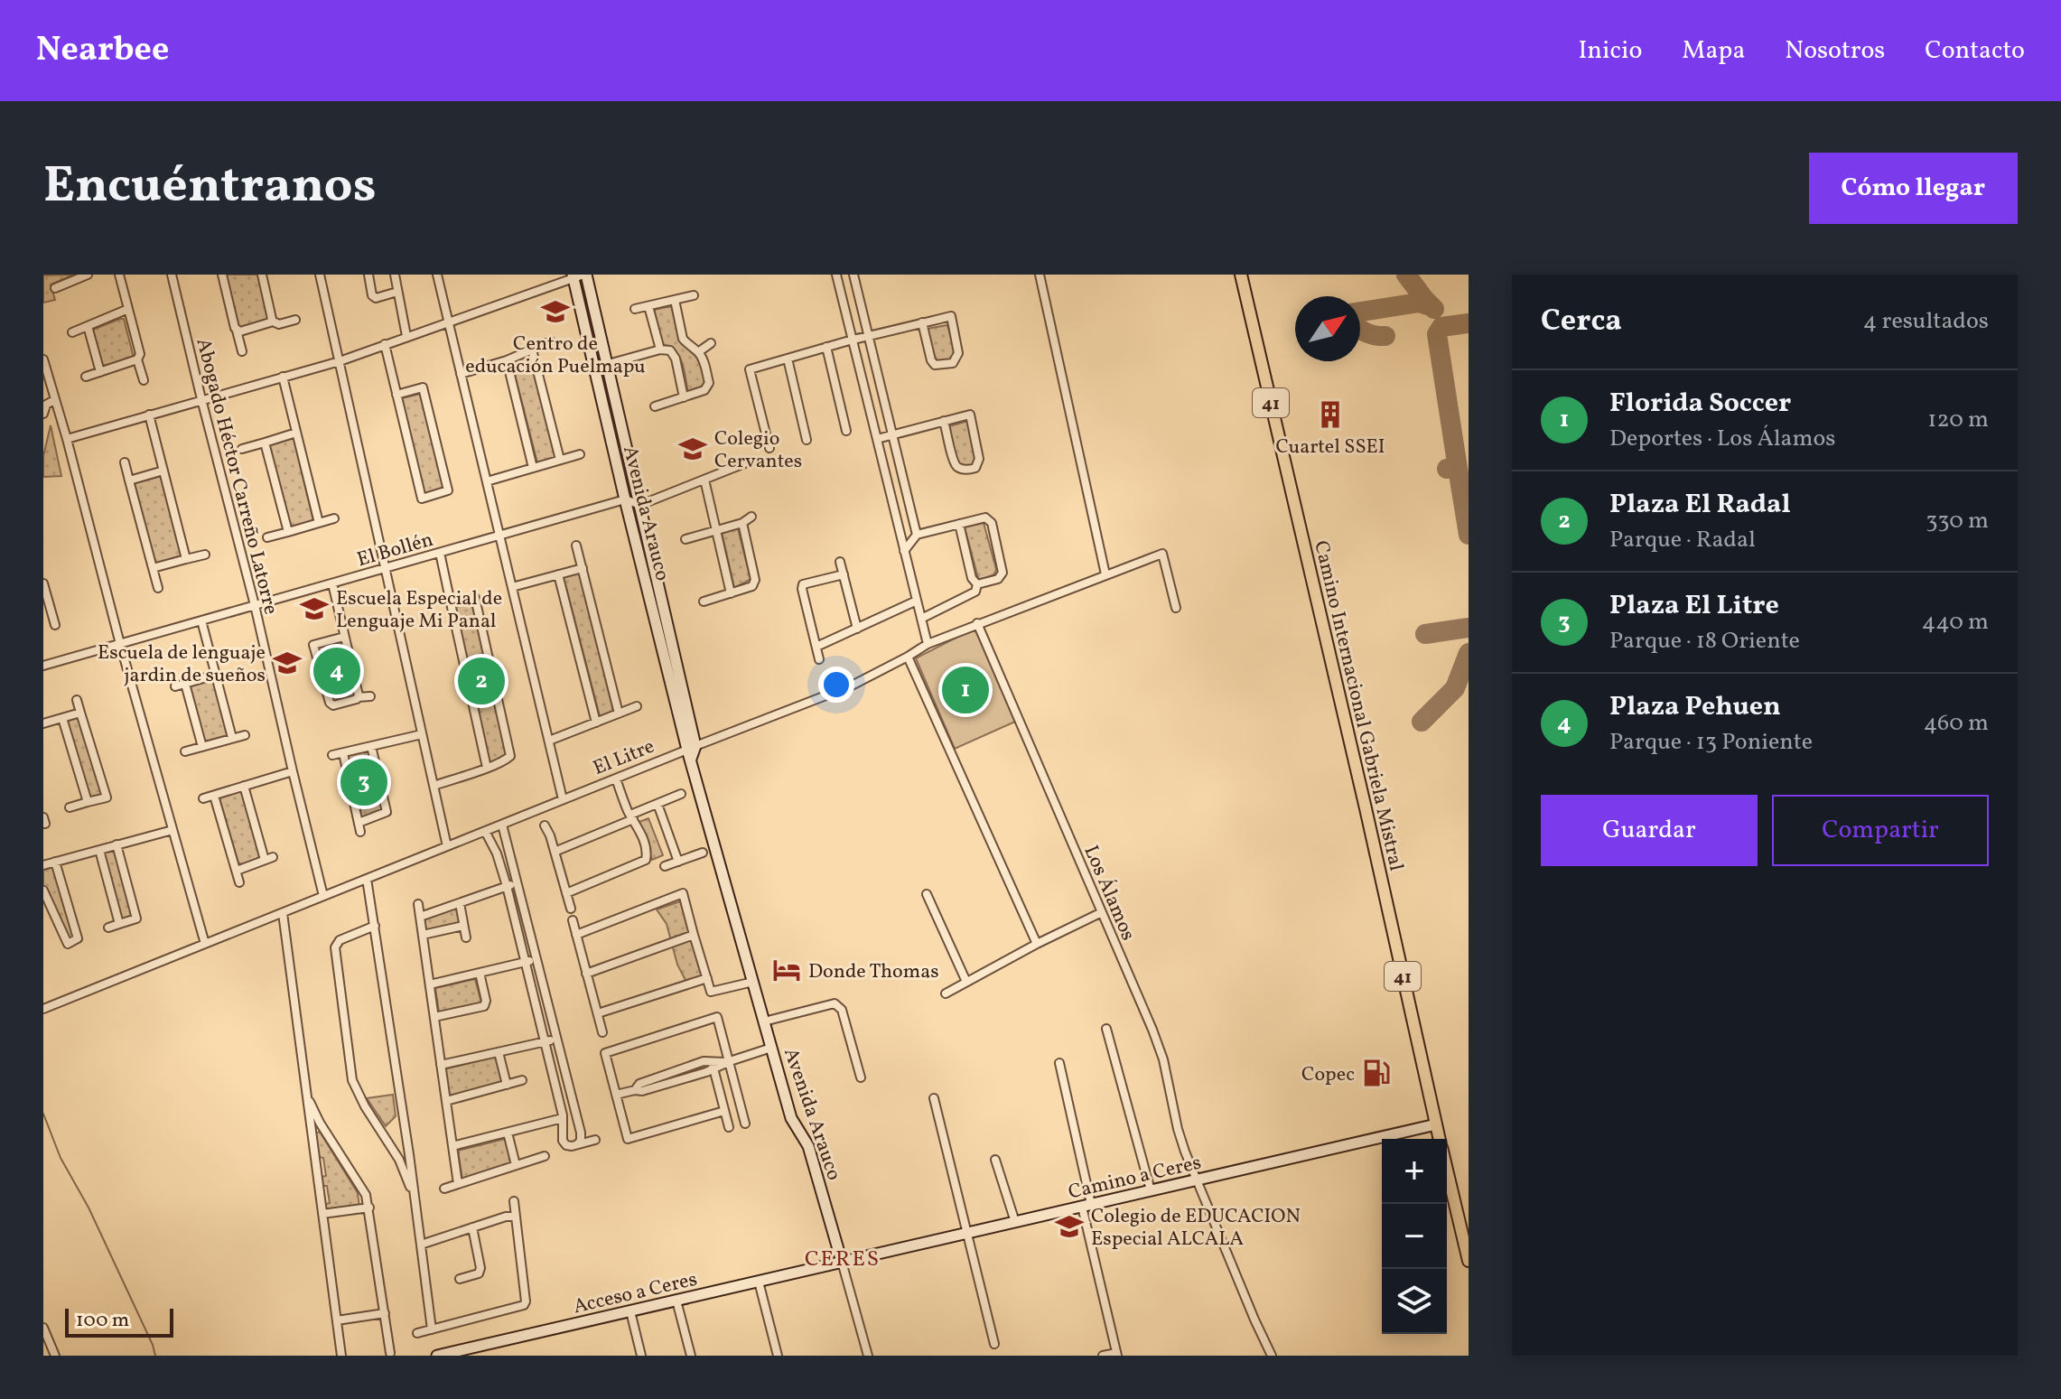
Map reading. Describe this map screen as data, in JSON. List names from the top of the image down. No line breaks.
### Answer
{"streets":{"main road":["41","Camino Internacional Gabriela Mistral"],"street":["Abogado Héctor Carreño Latorre","Avenida Arauco","El Bollén","El Litre","Los Álamos","Camino a Ceres","Acceso a Ceres"]},"crossings":[["Abogado Héctor Carreño Latorre","El Bollén"],["Abogado Héctor Carreño Latorre","El Litre"],["Avenida Arauco","El Bollén"],["Avenida Arauco","El Litre"],["Avenida Arauco","Camino a Ceres"],["Avenida Arauco","Acceso a Ceres"],["Camino Internacional Gabriela Mistral","Camino a Ceres"],["El Litre","Los Álamos"],["Los Álamos","Camino a Ceres"],["Camino a Ceres","Acceso a Ceres"]],"districts":["CERES"],"places":{"school or university":["Centro de educación Puelmapu","Colegio Cervantes","Escuela Especial de Lenguaje Mi Panal","Escuela de lenguaje jardin de sueños","Colegio de EDUCACION Especial ALCALA"],"building":["Cuartel SSEI"],"hotel":["Donde Thomas"],"fuel station":["Copec"]},"scale_bar":"100 m","north":"top right","page":{"header":"Nearbee","nav":["Inicio","Mapa","Nosotros","Contacto"],"title":"Encuéntranos","buttons":["Cómo llegar",["Guardar","Compartir"]],"heading":["Cerca","4 resultados"],"list":[{"mark":"1","name":"Florida Soccer","note":"Deportes · Los Álamos","value":"120 m"},{"mark":"2","name":"Plaza El Radal","note":"Parque · Radal","value":"330 m"},{"mark":"3","name":"Plaza El Litre","note":"Parque · 18 Oriente","value":"440 m"},{"mark":"4","name":"Plaza Pehuen","note":"Parque · 13 Poniente","value":"460 m"}],"pins":["4","2","1","3"],"map_buttons":["+","−"],"scale":"100 m"}}
